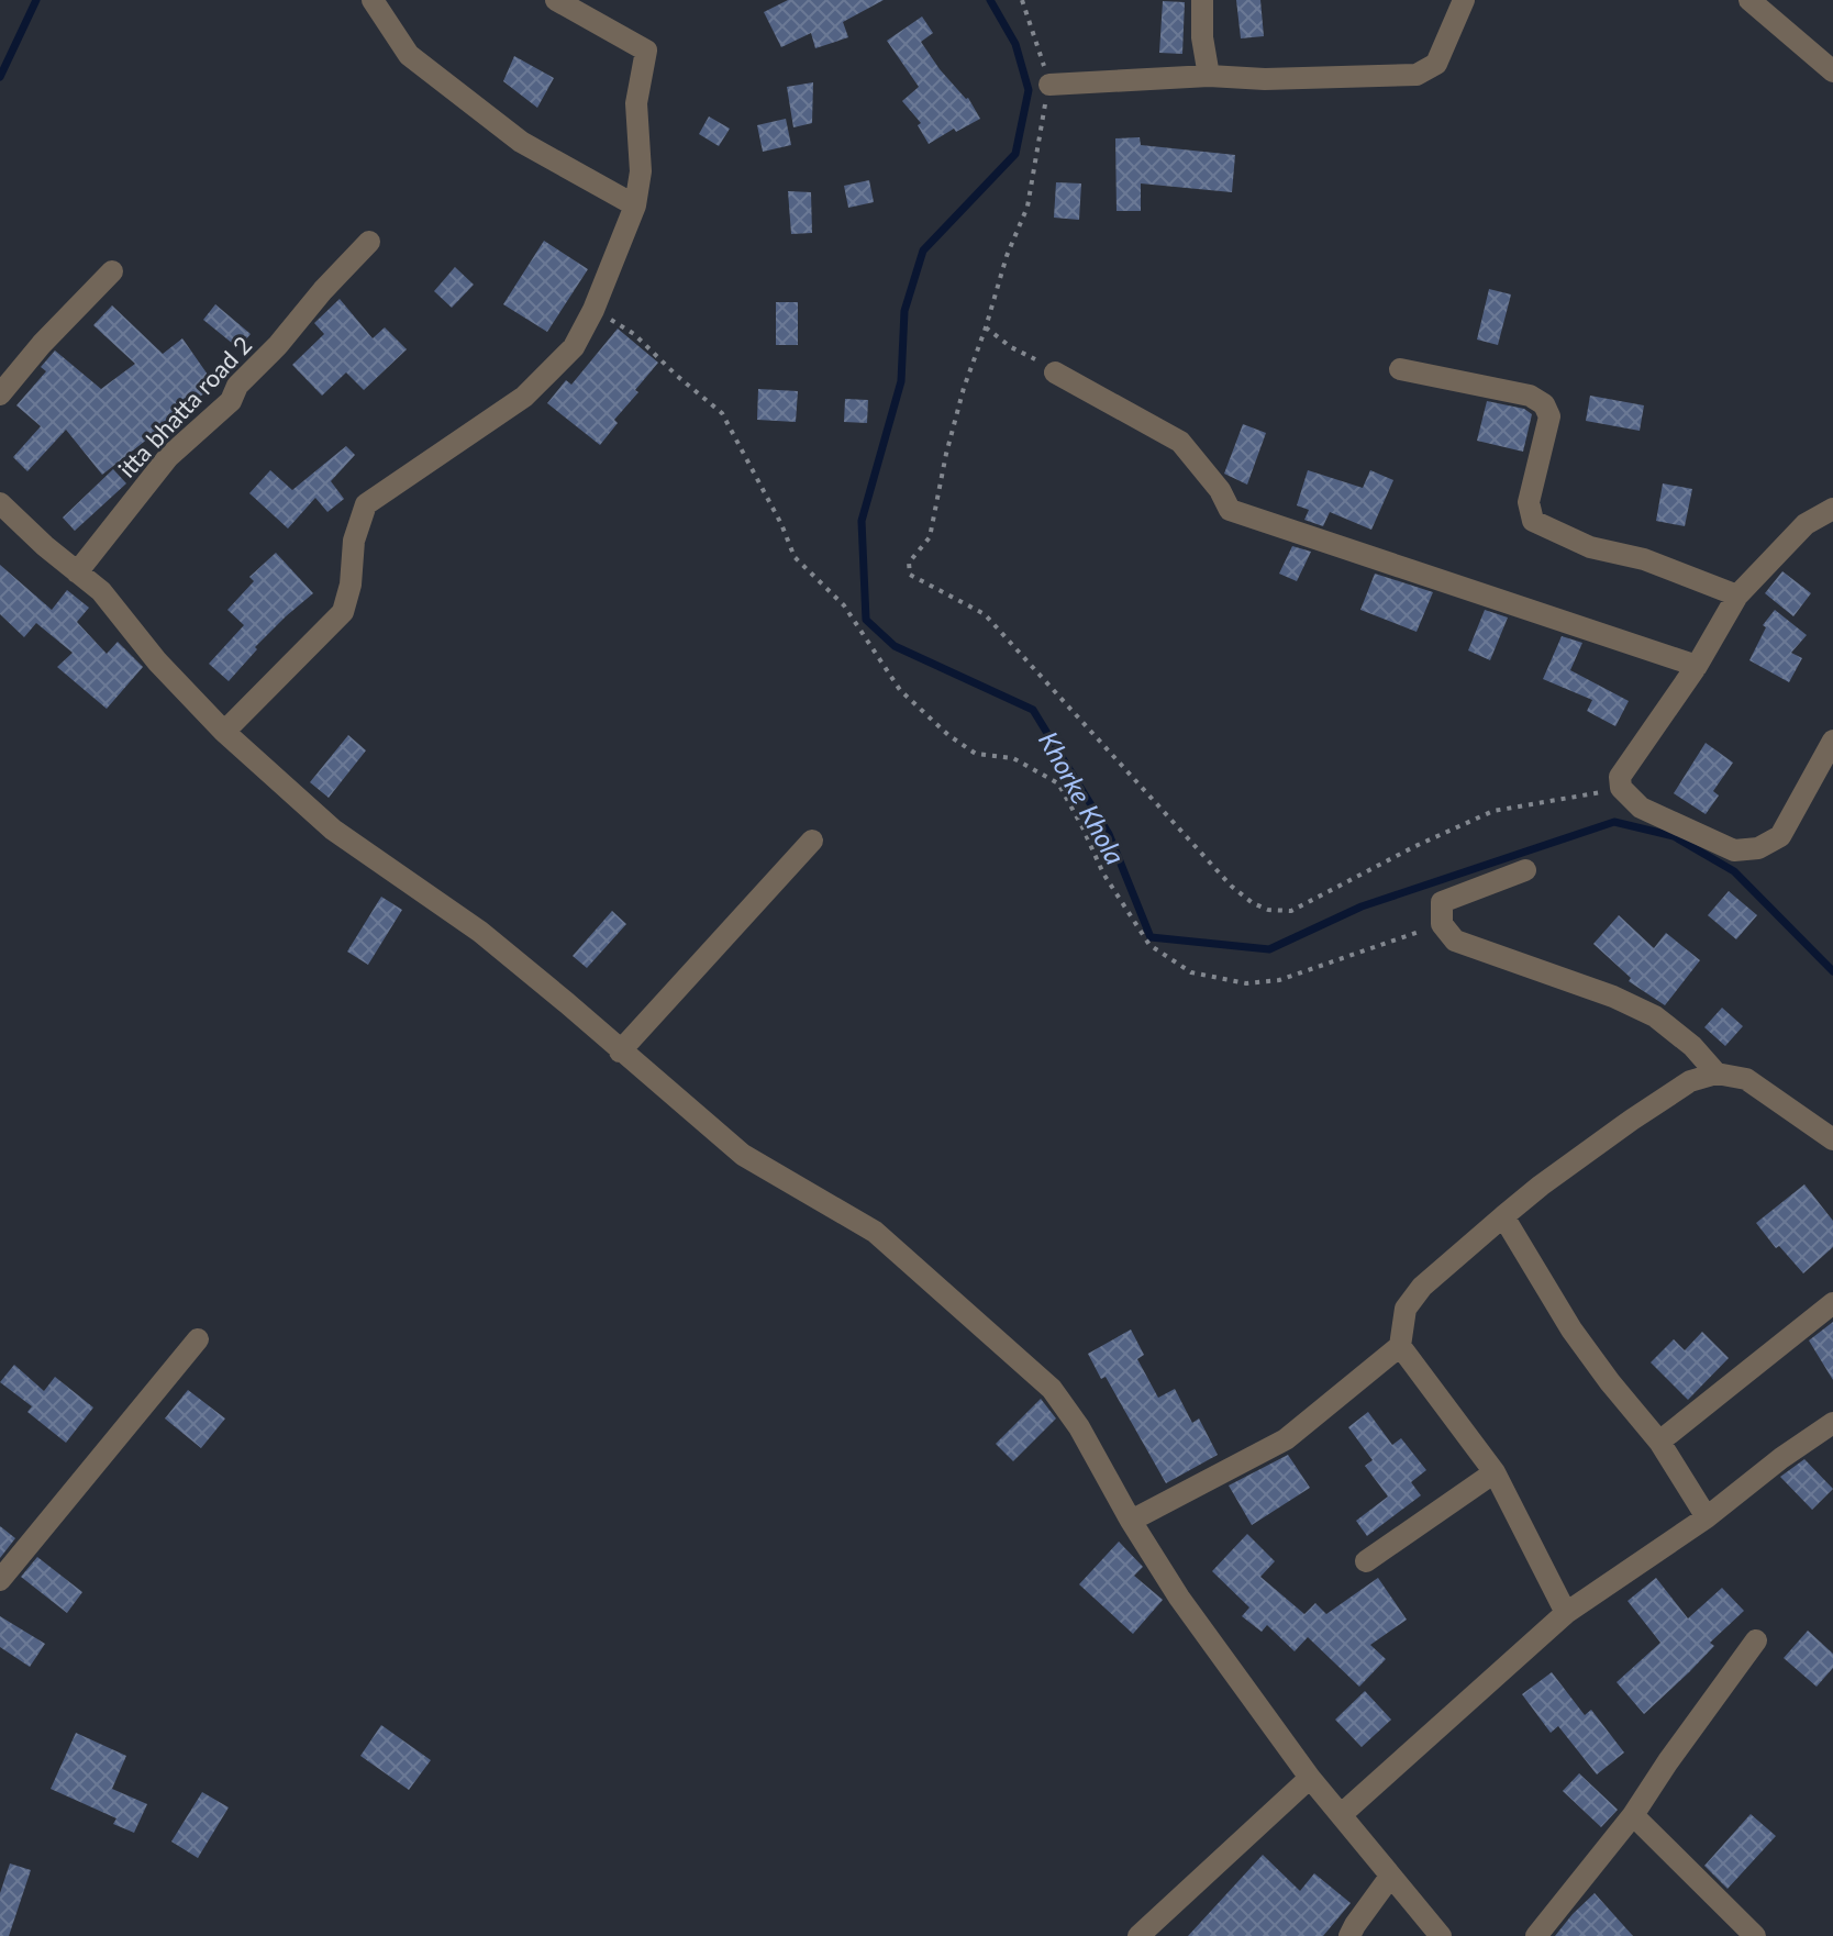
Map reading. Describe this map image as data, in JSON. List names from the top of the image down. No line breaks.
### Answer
{"streets":{"street":["itta bhatta road 2"]},"water":["Khorke Khola"]}
